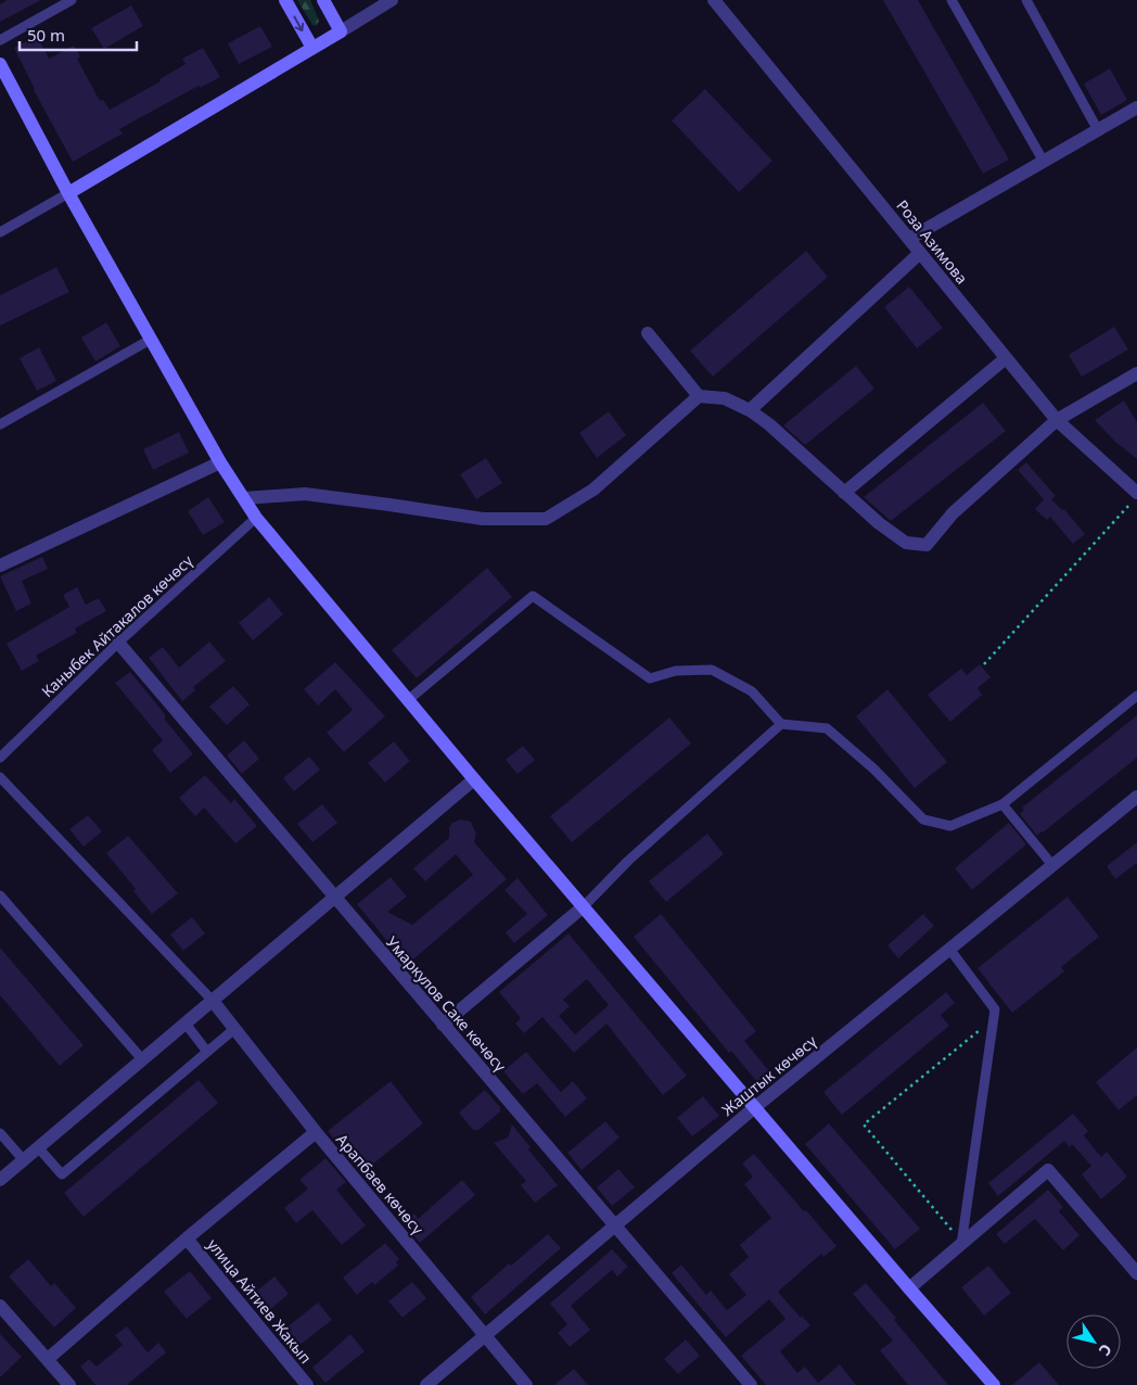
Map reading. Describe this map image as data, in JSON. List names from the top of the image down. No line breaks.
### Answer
{"streets":{"street":["Роза Азимова","Умаркулов Саке көчөсү","Жаштык көчөсү","Арапбаев көчөсү","улица Айтиев Жакып"],"lane":["Каныбек Айтакалов көчөсү"]},"crossings":[["Каныбек Айтакалов көчөсү","Умаркулов Саке көчөсү"],["Умаркулов Саке көчөсү","Жаштык көчөсү"],["Жаштык көчөсү","Арапбаев көчөсү"]],"scale_bar":"50 m","north":"bottom right"}
